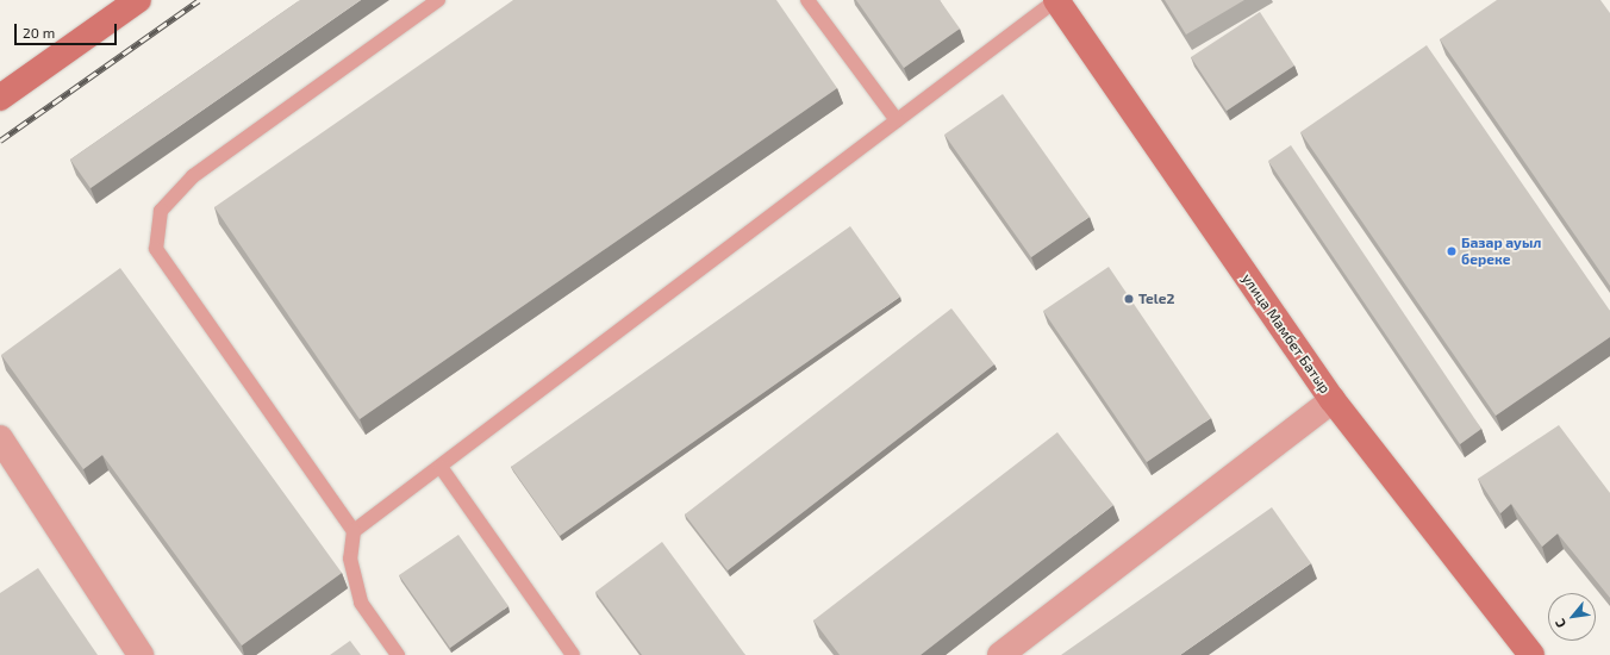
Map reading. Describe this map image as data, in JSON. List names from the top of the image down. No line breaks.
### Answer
{"streets":{"main road":["улица Мамбет Батыр"]},"places":["Базар ауыл береке","Tele2"],"scale_bar":"20 m","north":"bottom left"}
